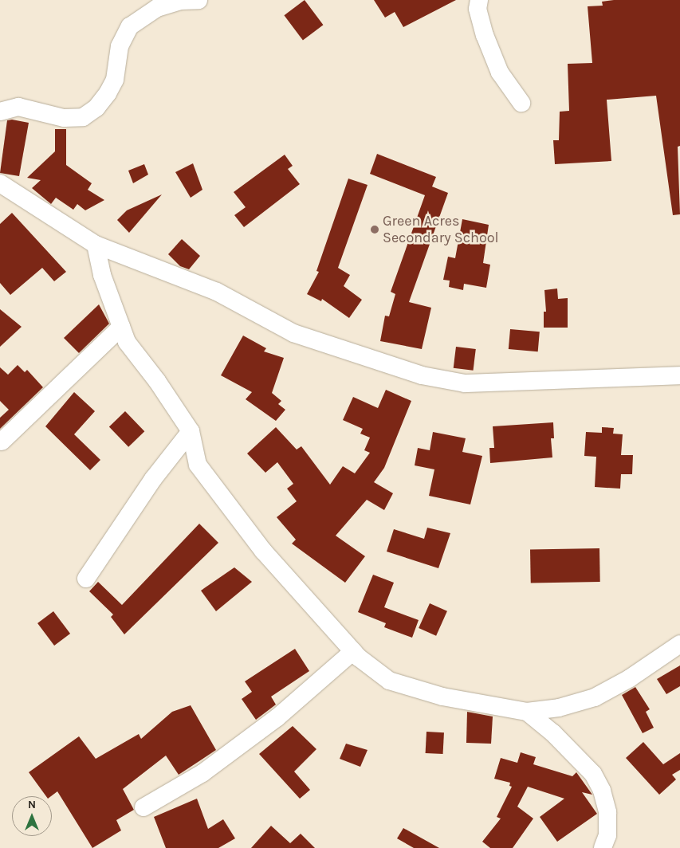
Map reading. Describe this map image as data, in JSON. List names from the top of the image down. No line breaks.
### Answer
{"places":["Green Acres Secondary School"],"north":"top"}
